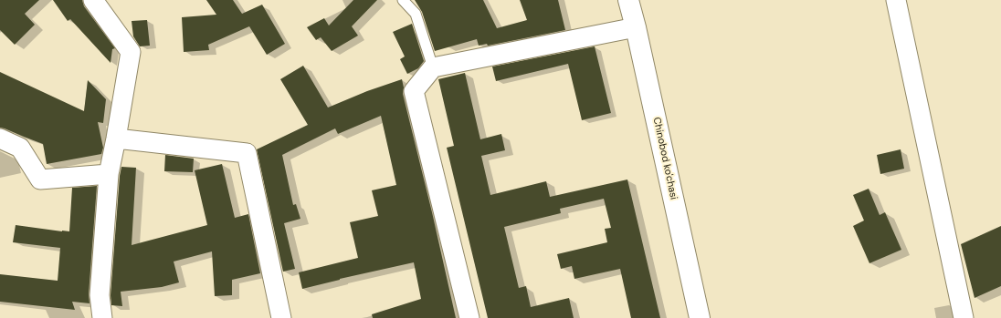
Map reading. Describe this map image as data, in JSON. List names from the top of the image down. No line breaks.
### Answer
{"streets":{"street":["Chinobod ko'chasi"]}}
